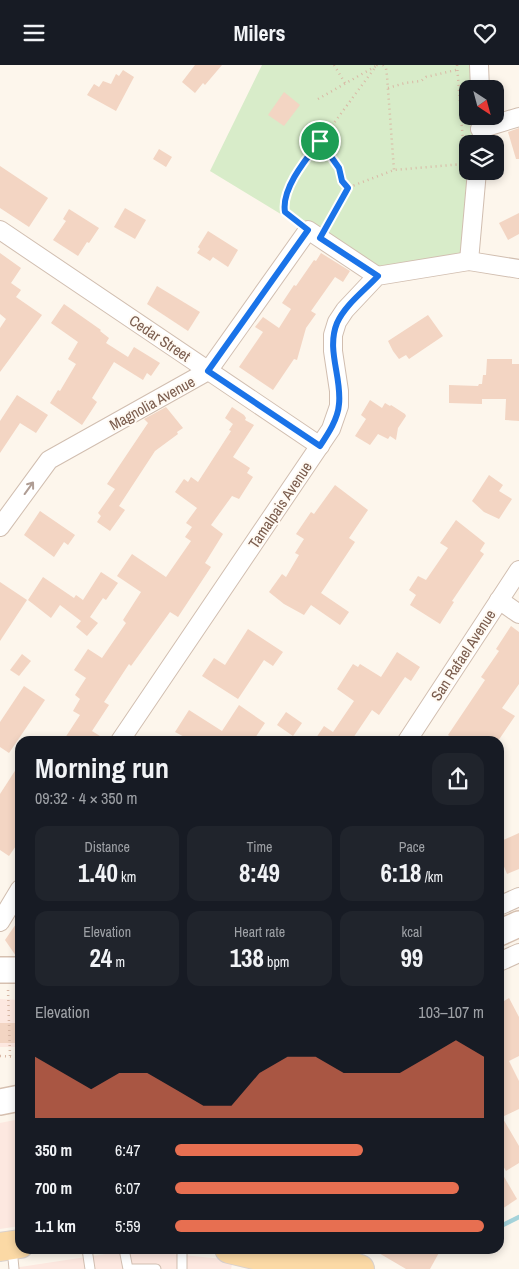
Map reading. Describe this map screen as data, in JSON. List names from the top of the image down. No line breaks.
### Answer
{"streets":{"street":["Cedar Street","Magnolia Avenue","Tamalpais Avenue","San Rafael Avenue"]},"crossings":[["Cedar Street","Magnolia Avenue"],["Cedar Street","Tamalpais Avenue"]],"one_way":["Magnolia Avenue"],"north":"bottom right","page":{"header":"Milers","heading":["Morning run","09:32 · 4 × 350 m"],"stats":[["Distance","1.40 km"],["Time","8:49"],["Pace","6:18 /km"],["Elevation","24 m"],["Heart rate","138 bpm"],["kcal","99"]],"chart":["Elevation","103–107 m"],"list":[{"name":"350 m","note":"6:47"},{"name":"700 m","note":"6:07"},{"name":"1.1 km","note":"5:59"}]}}
